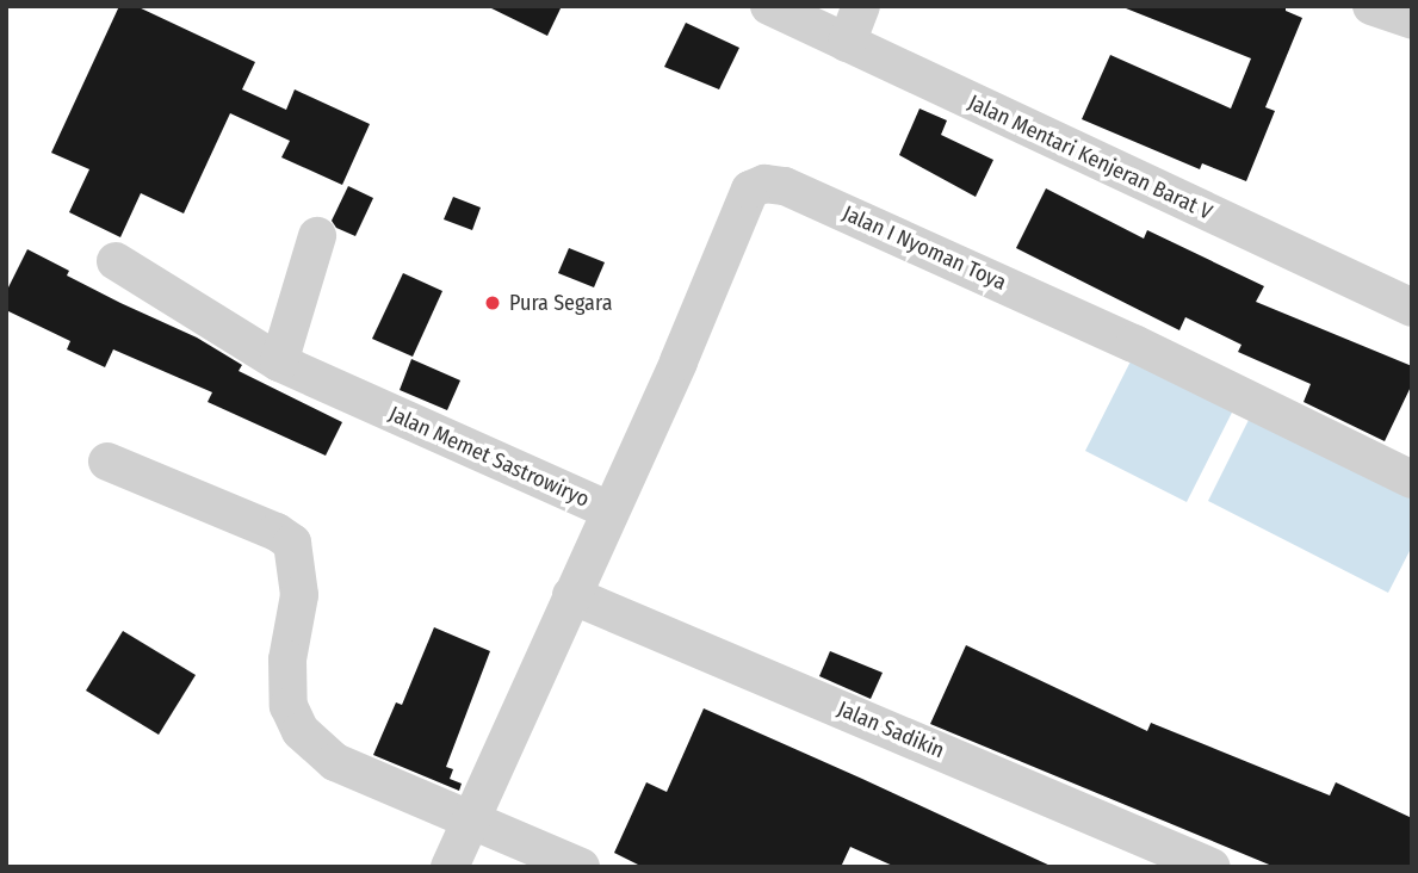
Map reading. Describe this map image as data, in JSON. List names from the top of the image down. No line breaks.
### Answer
{"streets":{"street":["Jalan Mentari Kenjeran Barat V","Jalan I Nyoman Toya","Jalan Memet Sastrowiryo","Jalan Sadikin"]},"crossings":[["Jalan I Nyoman Toya","Jalan Memet Sastrowiryo"],["Jalan Memet Sastrowiryo","Jalan Sadikin"]],"places":["Pura Segara"]}
